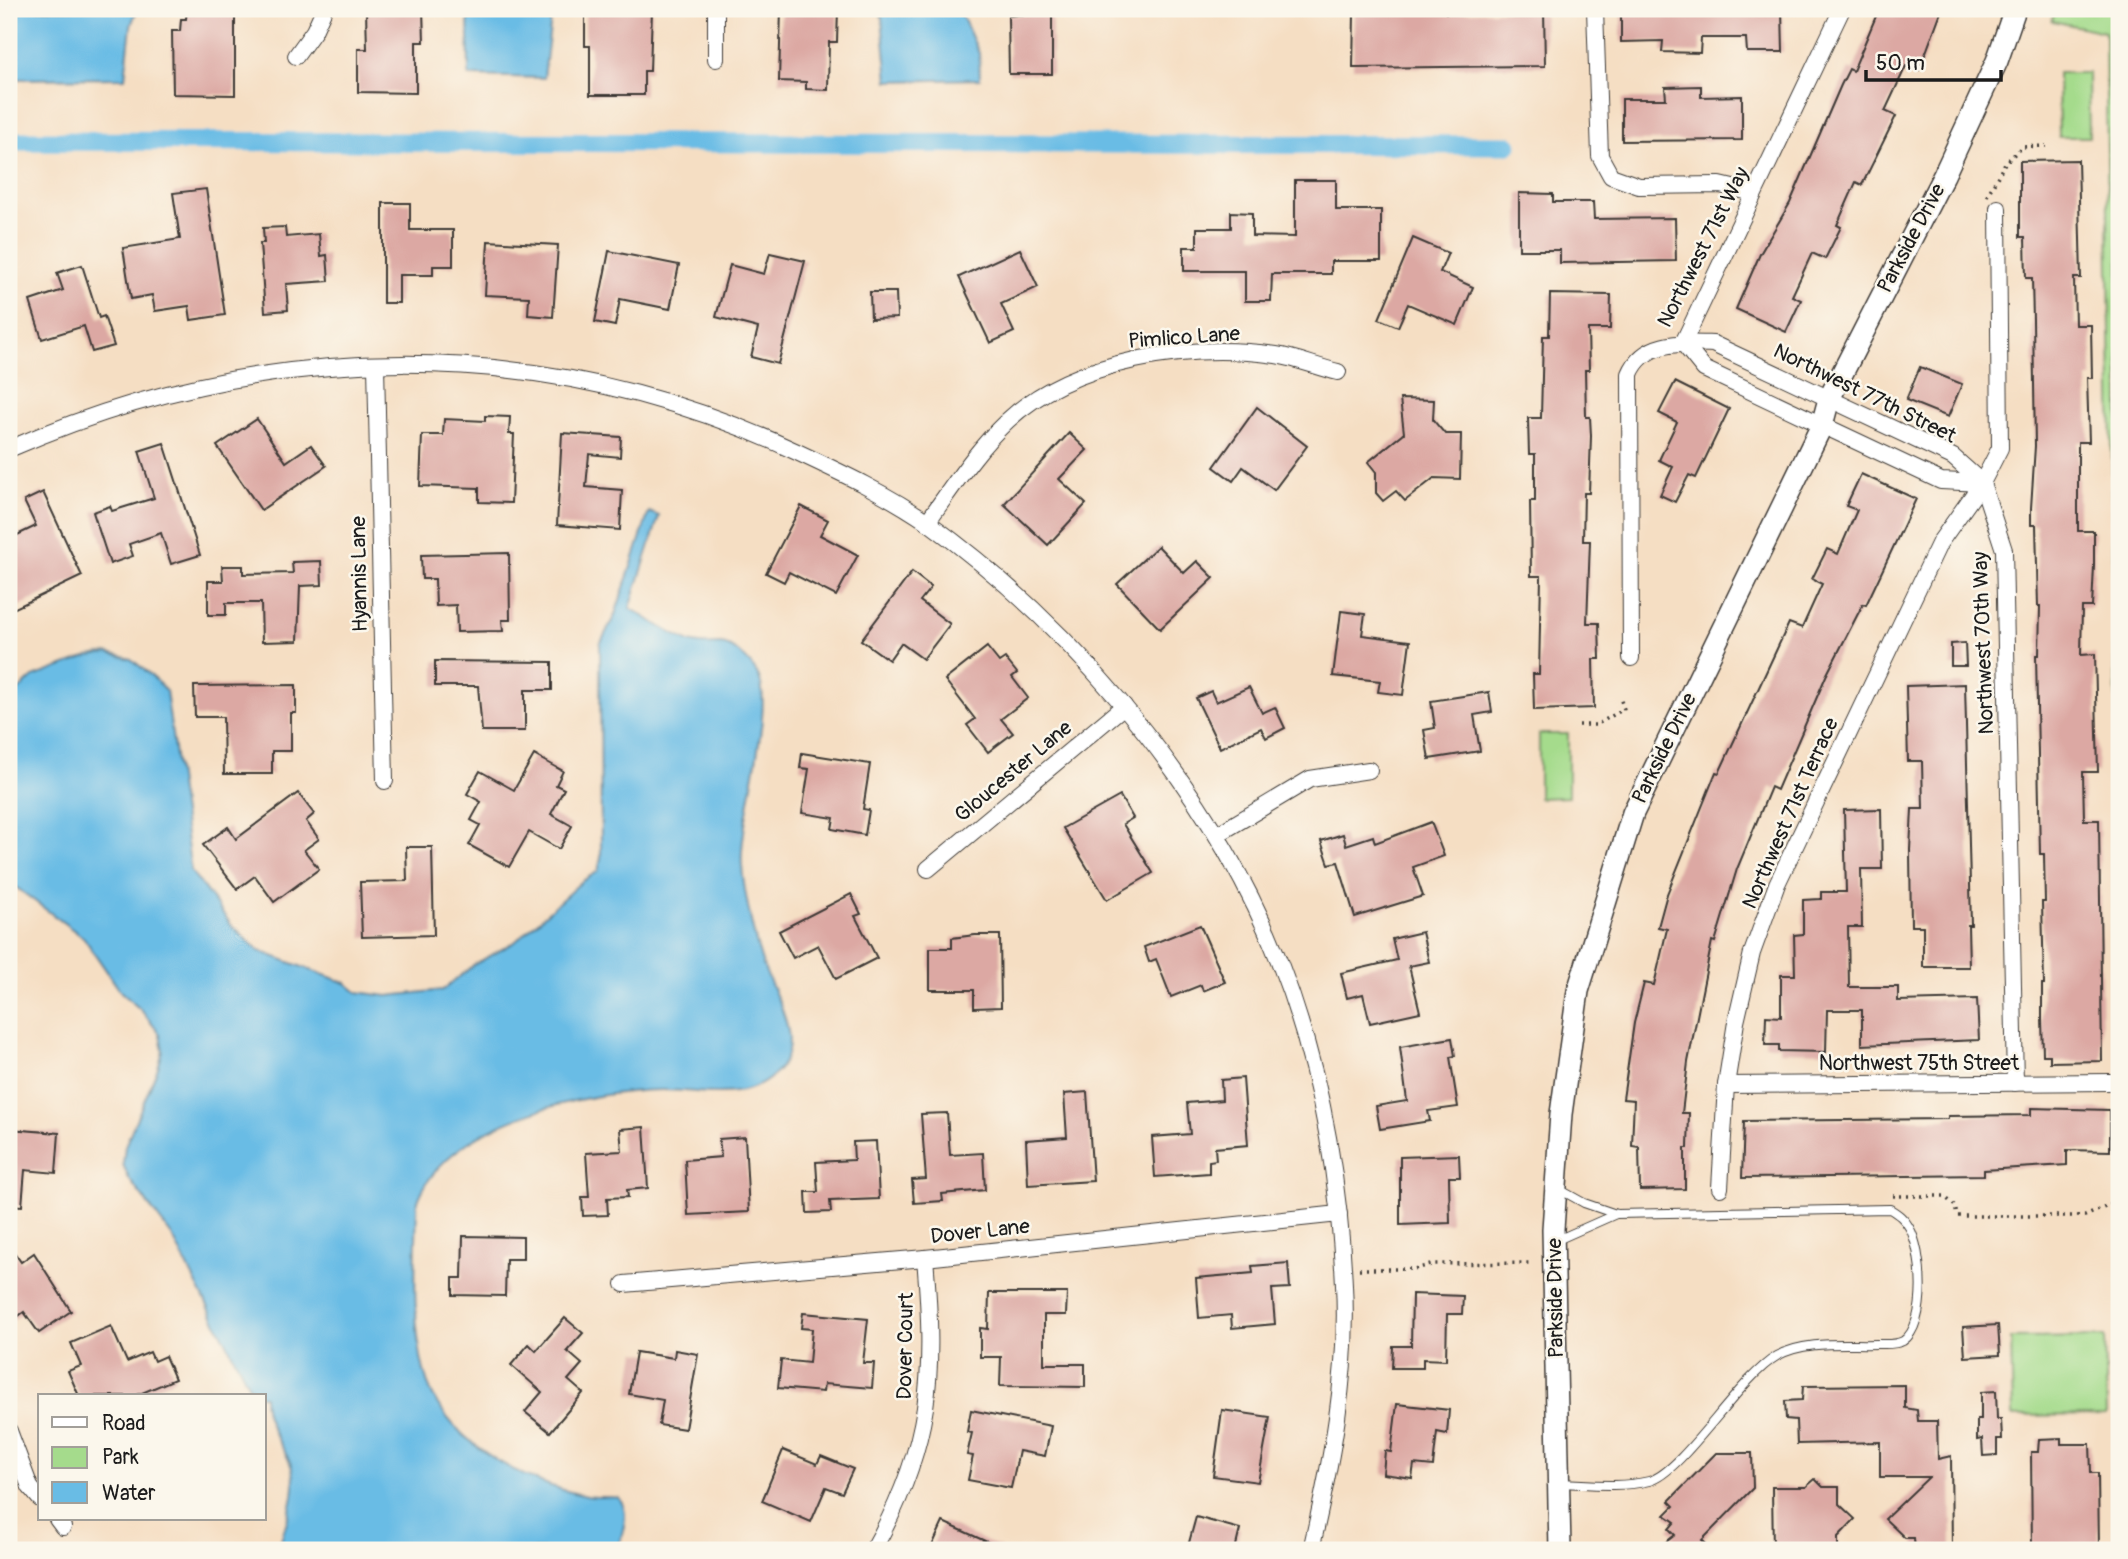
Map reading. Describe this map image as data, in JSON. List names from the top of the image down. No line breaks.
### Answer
{"streets":{"street":["Parkside Drive","Northwest 71st Way","Pimlico Lane","Northwest 77th Street","Hyannis Lane","Northwest 70th Way","Gloucester Lane","Northwest 71st Terrace","Northwest 75th Street","Dover Lane","Dover Court"]},"crossings":[["Parkside Drive","Northwest 77th Street"],["Northwest 71st Way","Northwest 77th Street"],["Northwest 77th Street","Northwest 70th Way"],["Northwest 77th Street","Northwest 71st Terrace"],["Northwest 70th Way","Northwest 71st Terrace"],["Northwest 70th Way","Northwest 75th Street"],["Northwest 71st Terrace","Northwest 75th Street"],["Dover Lane","Dover Court"]],"legend":["Road","Park","Water"],"scale_bar":"50 m"}
